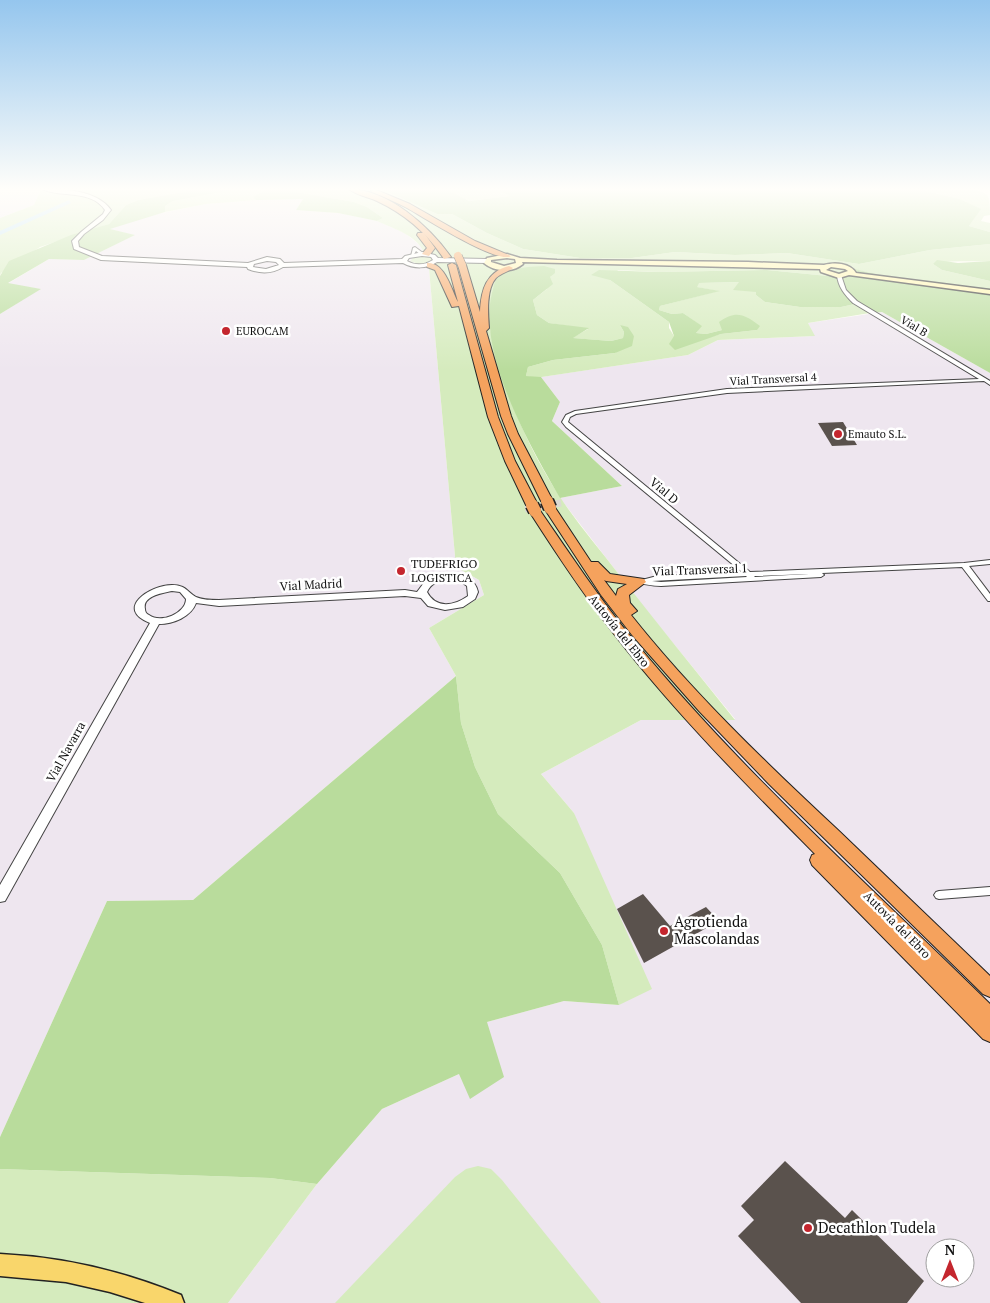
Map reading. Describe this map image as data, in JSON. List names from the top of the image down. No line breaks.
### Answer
{"streets":{"highway":["Autovía del Ebro"],"street":["Vial B","Vial Transversal 4","Vial D","Vial Transversal 1","Vial Madrid","Vial Navarra"]},"crossings":[["Vial B","Vial Transversal 4"],["Vial Transversal 4","Vial D"],["Vial D","Vial Transversal 1"],["Vial Madrid","Vial Navarra"]],"places":["EUROCAM","Emauto S.L.","TUDEFRIGO LOGISTICA","Agrotienda Mascolandas","Decathlon Tudela"],"north":"top"}
